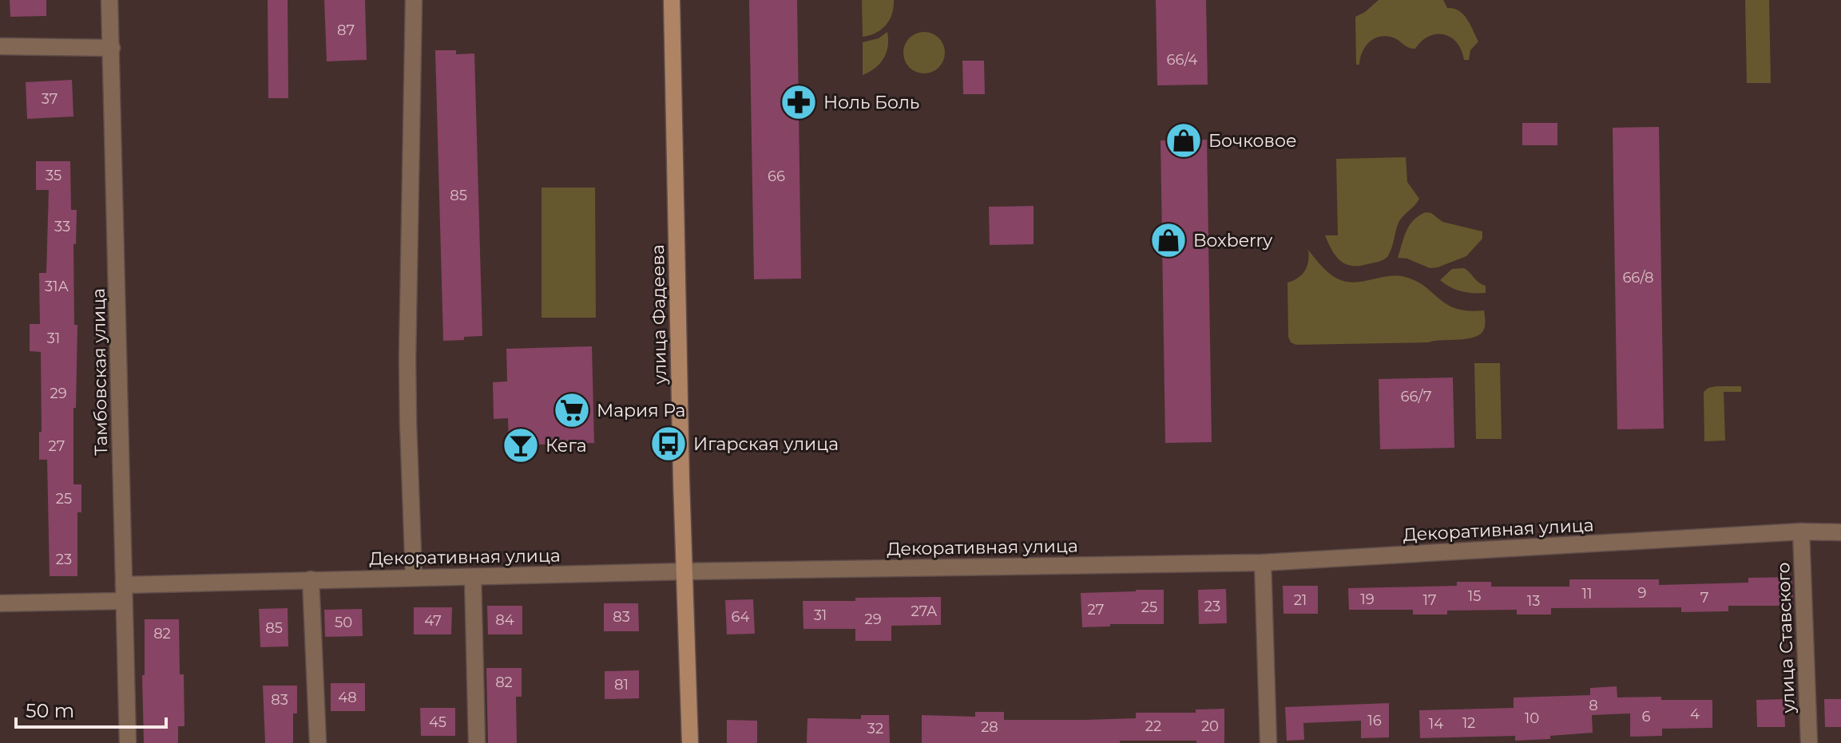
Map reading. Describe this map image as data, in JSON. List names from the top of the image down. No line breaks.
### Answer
{"streets":{"street":["улица Фадеева","Тамбовская улица","Декоративная улица","улица Ставского"]},"crossings":[["улица Фадеева","Декоративная улица"],["Тамбовская улица","Декоративная улица"],["Декоративная улица","улица Ставского"]],"places":{"pharmacy":["Ноль Боль"],"shop":["Бочковое","Boxberry"],"supermarket":["Мария Ра"],"bus stop":["Игарская улица"],"bar":["Кега"]},"house_numbers":["87","66/4","37","35","66","85","33","66/8","31А","31","29","66/7","27","25","23","9","11","15","7","19","21","17","13","23","25","27","27А","31","83","64","29","84","47","50","85","82","82","81","48","83","8","4","6","10","16","45","12","14","22","20","28","32"],"scale_bar":"50 m"}
